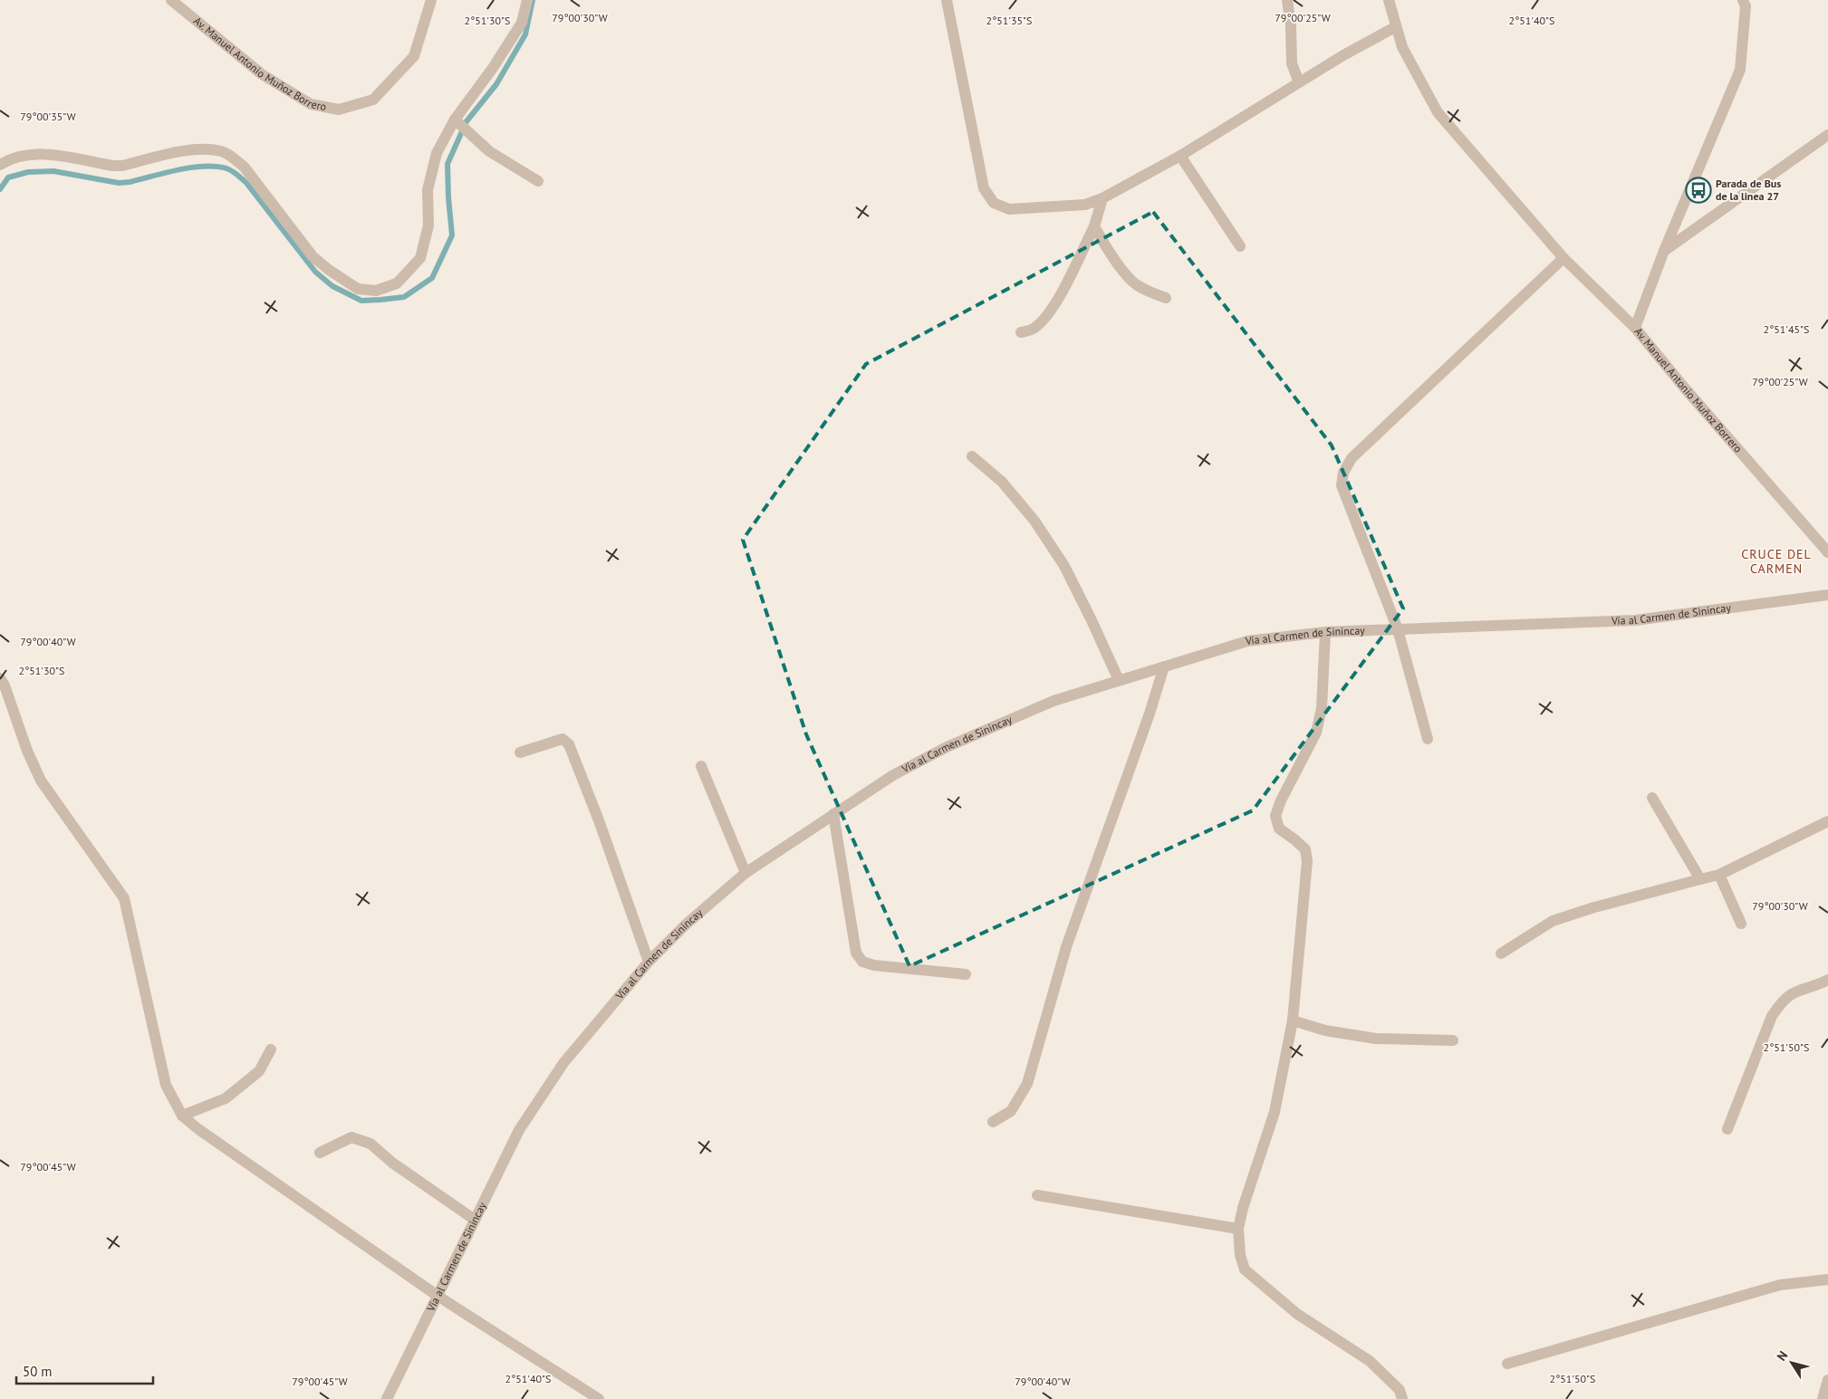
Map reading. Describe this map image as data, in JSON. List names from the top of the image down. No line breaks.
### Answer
{"streets":{"street":["Av. Manuel Antonio Muñoz Borrero","Vía al Carmen de Sinincay"]},"districts":["CRUCE DEL CARMEN"],"places":{"bus stop":["Parada de Bus de la linea 27"]},"scale_bar":"50 m","north":"top left","coordinates":["79°00'30\"W","79°00'25\"W","2°51'35\"S","2°51'30\"S","2°51'40\"S","79°00'35\"W","2°51'45\"S","79°00'40\"W","2°51'50\"S","79°00'45\"W"]}
